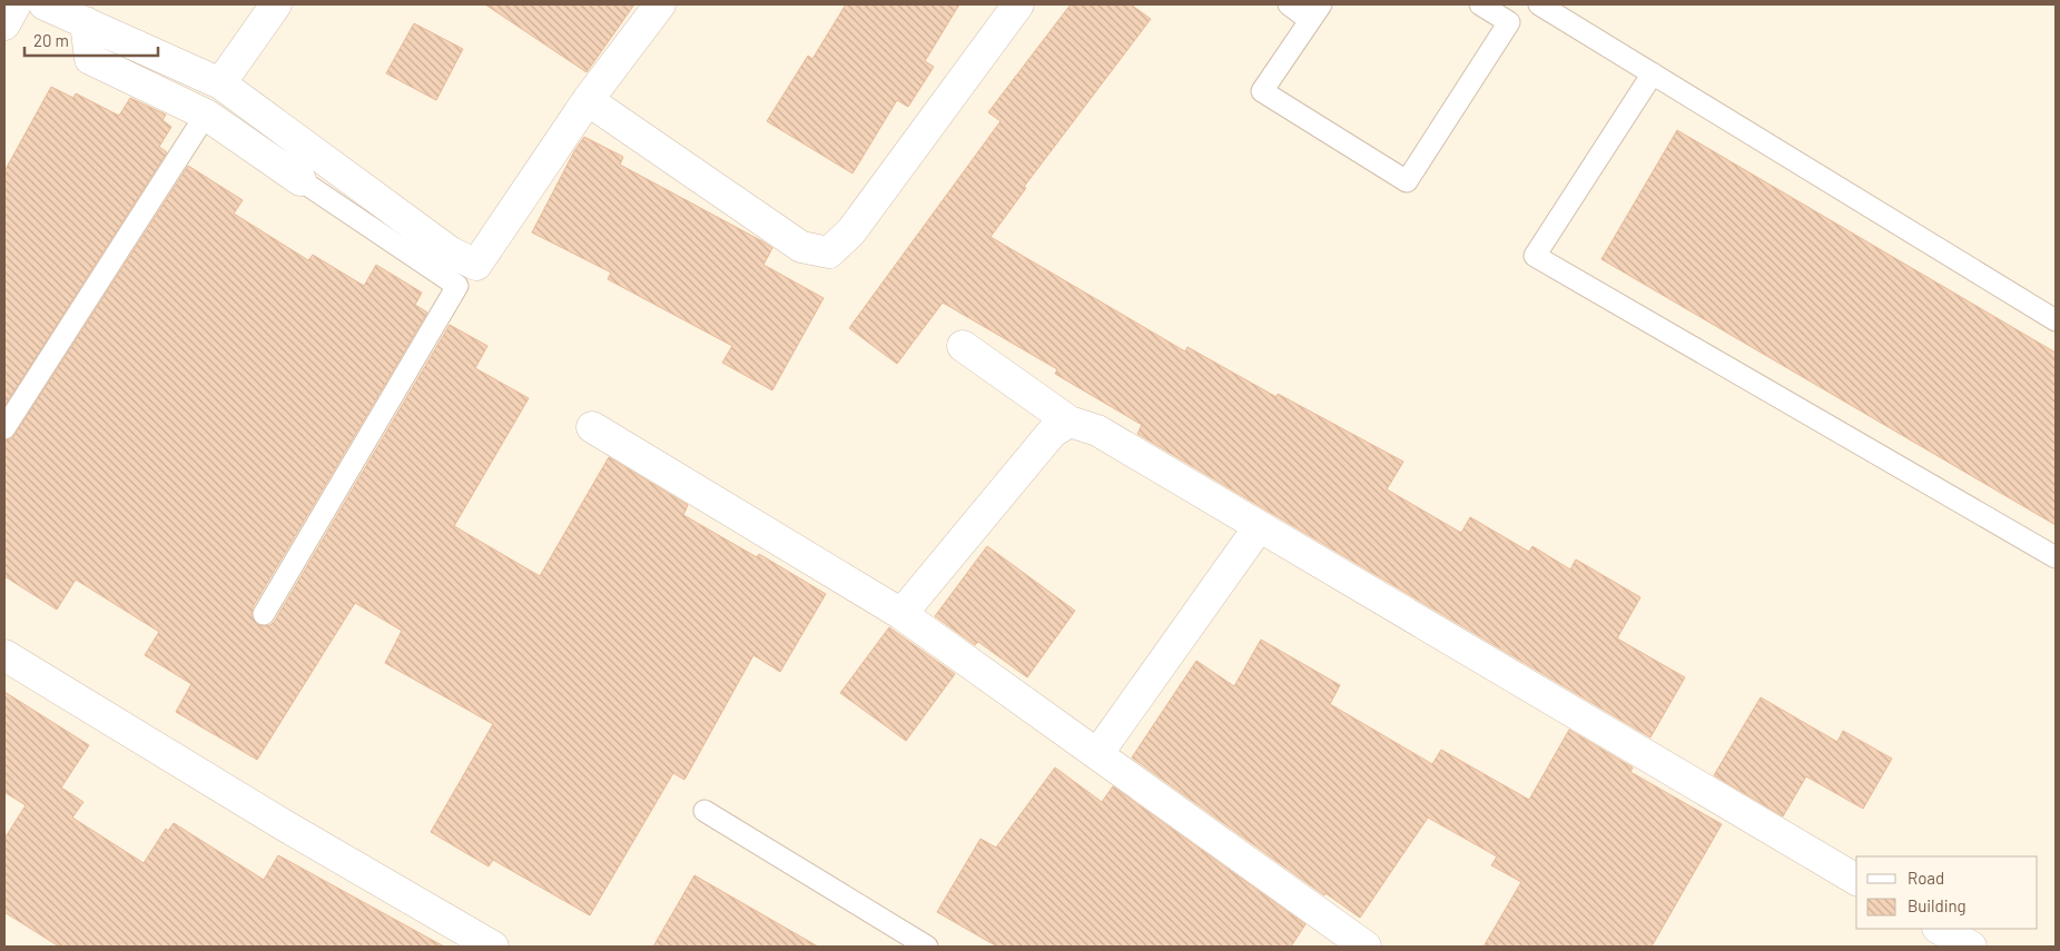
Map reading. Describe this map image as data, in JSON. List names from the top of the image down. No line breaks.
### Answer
{"legend":["Road","Building"],"scale_bar":"20 m"}
